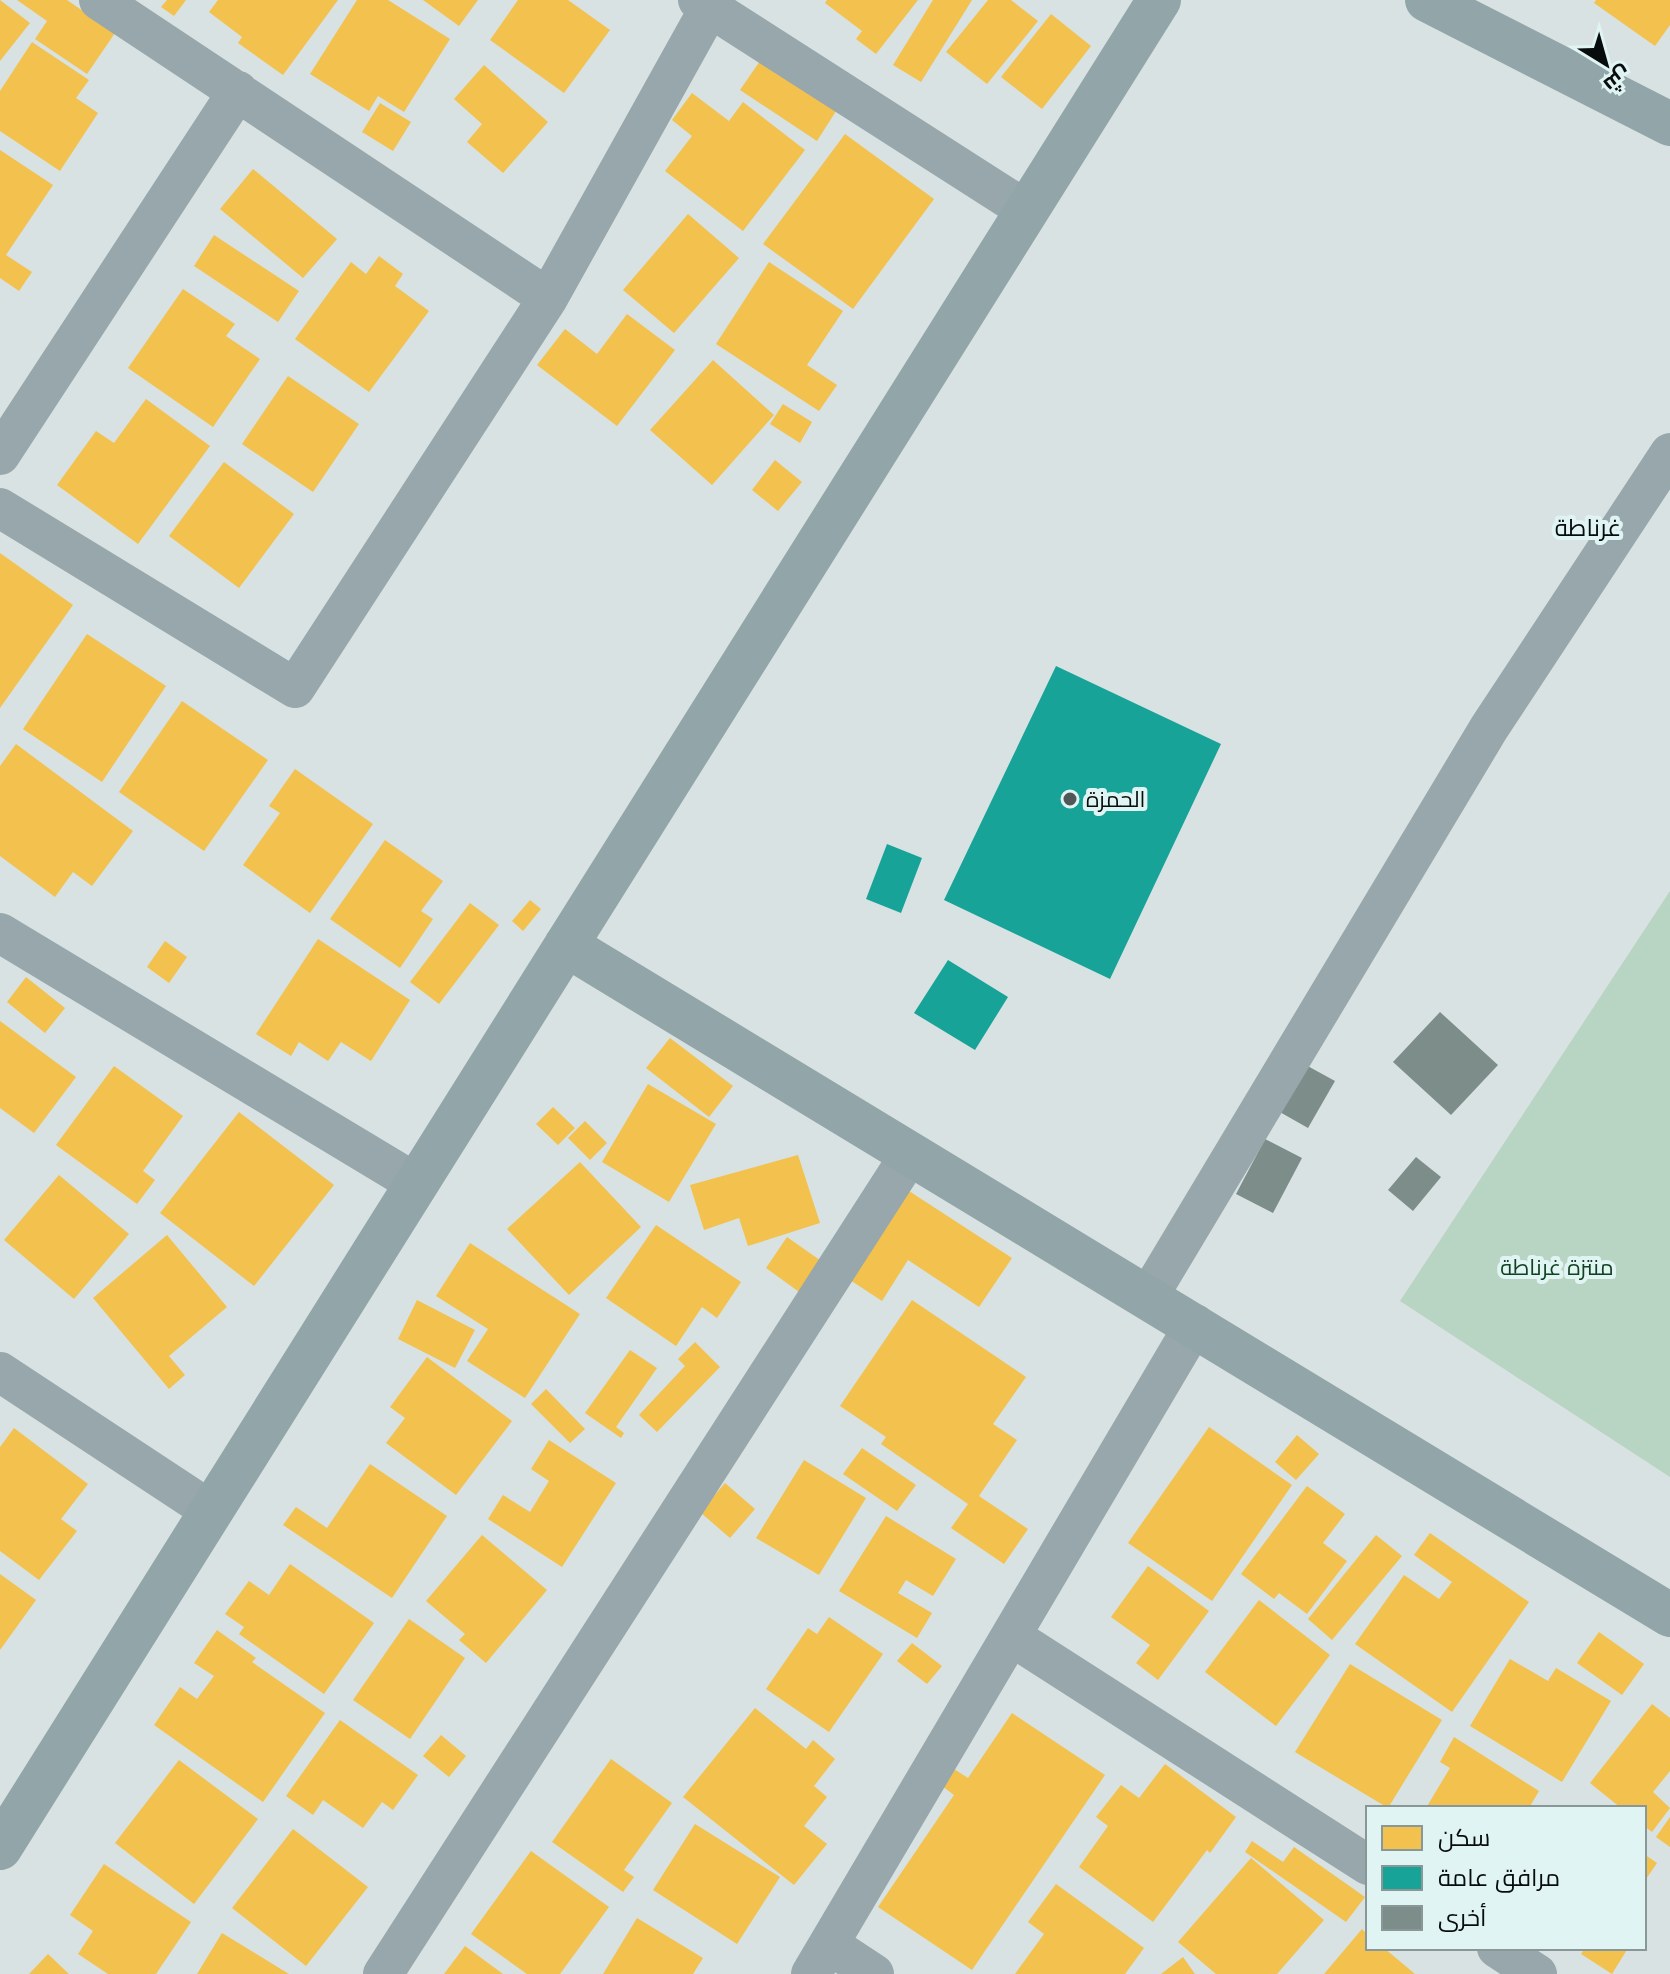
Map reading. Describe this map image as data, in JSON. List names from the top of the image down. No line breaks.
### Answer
{"districts":["غرناطة"],"parks":["منتزة غرناطة"],"places":["الحمزة"],"legend":["سكن","مرافق عامة","أخرى"],"north":"bottom right"}
